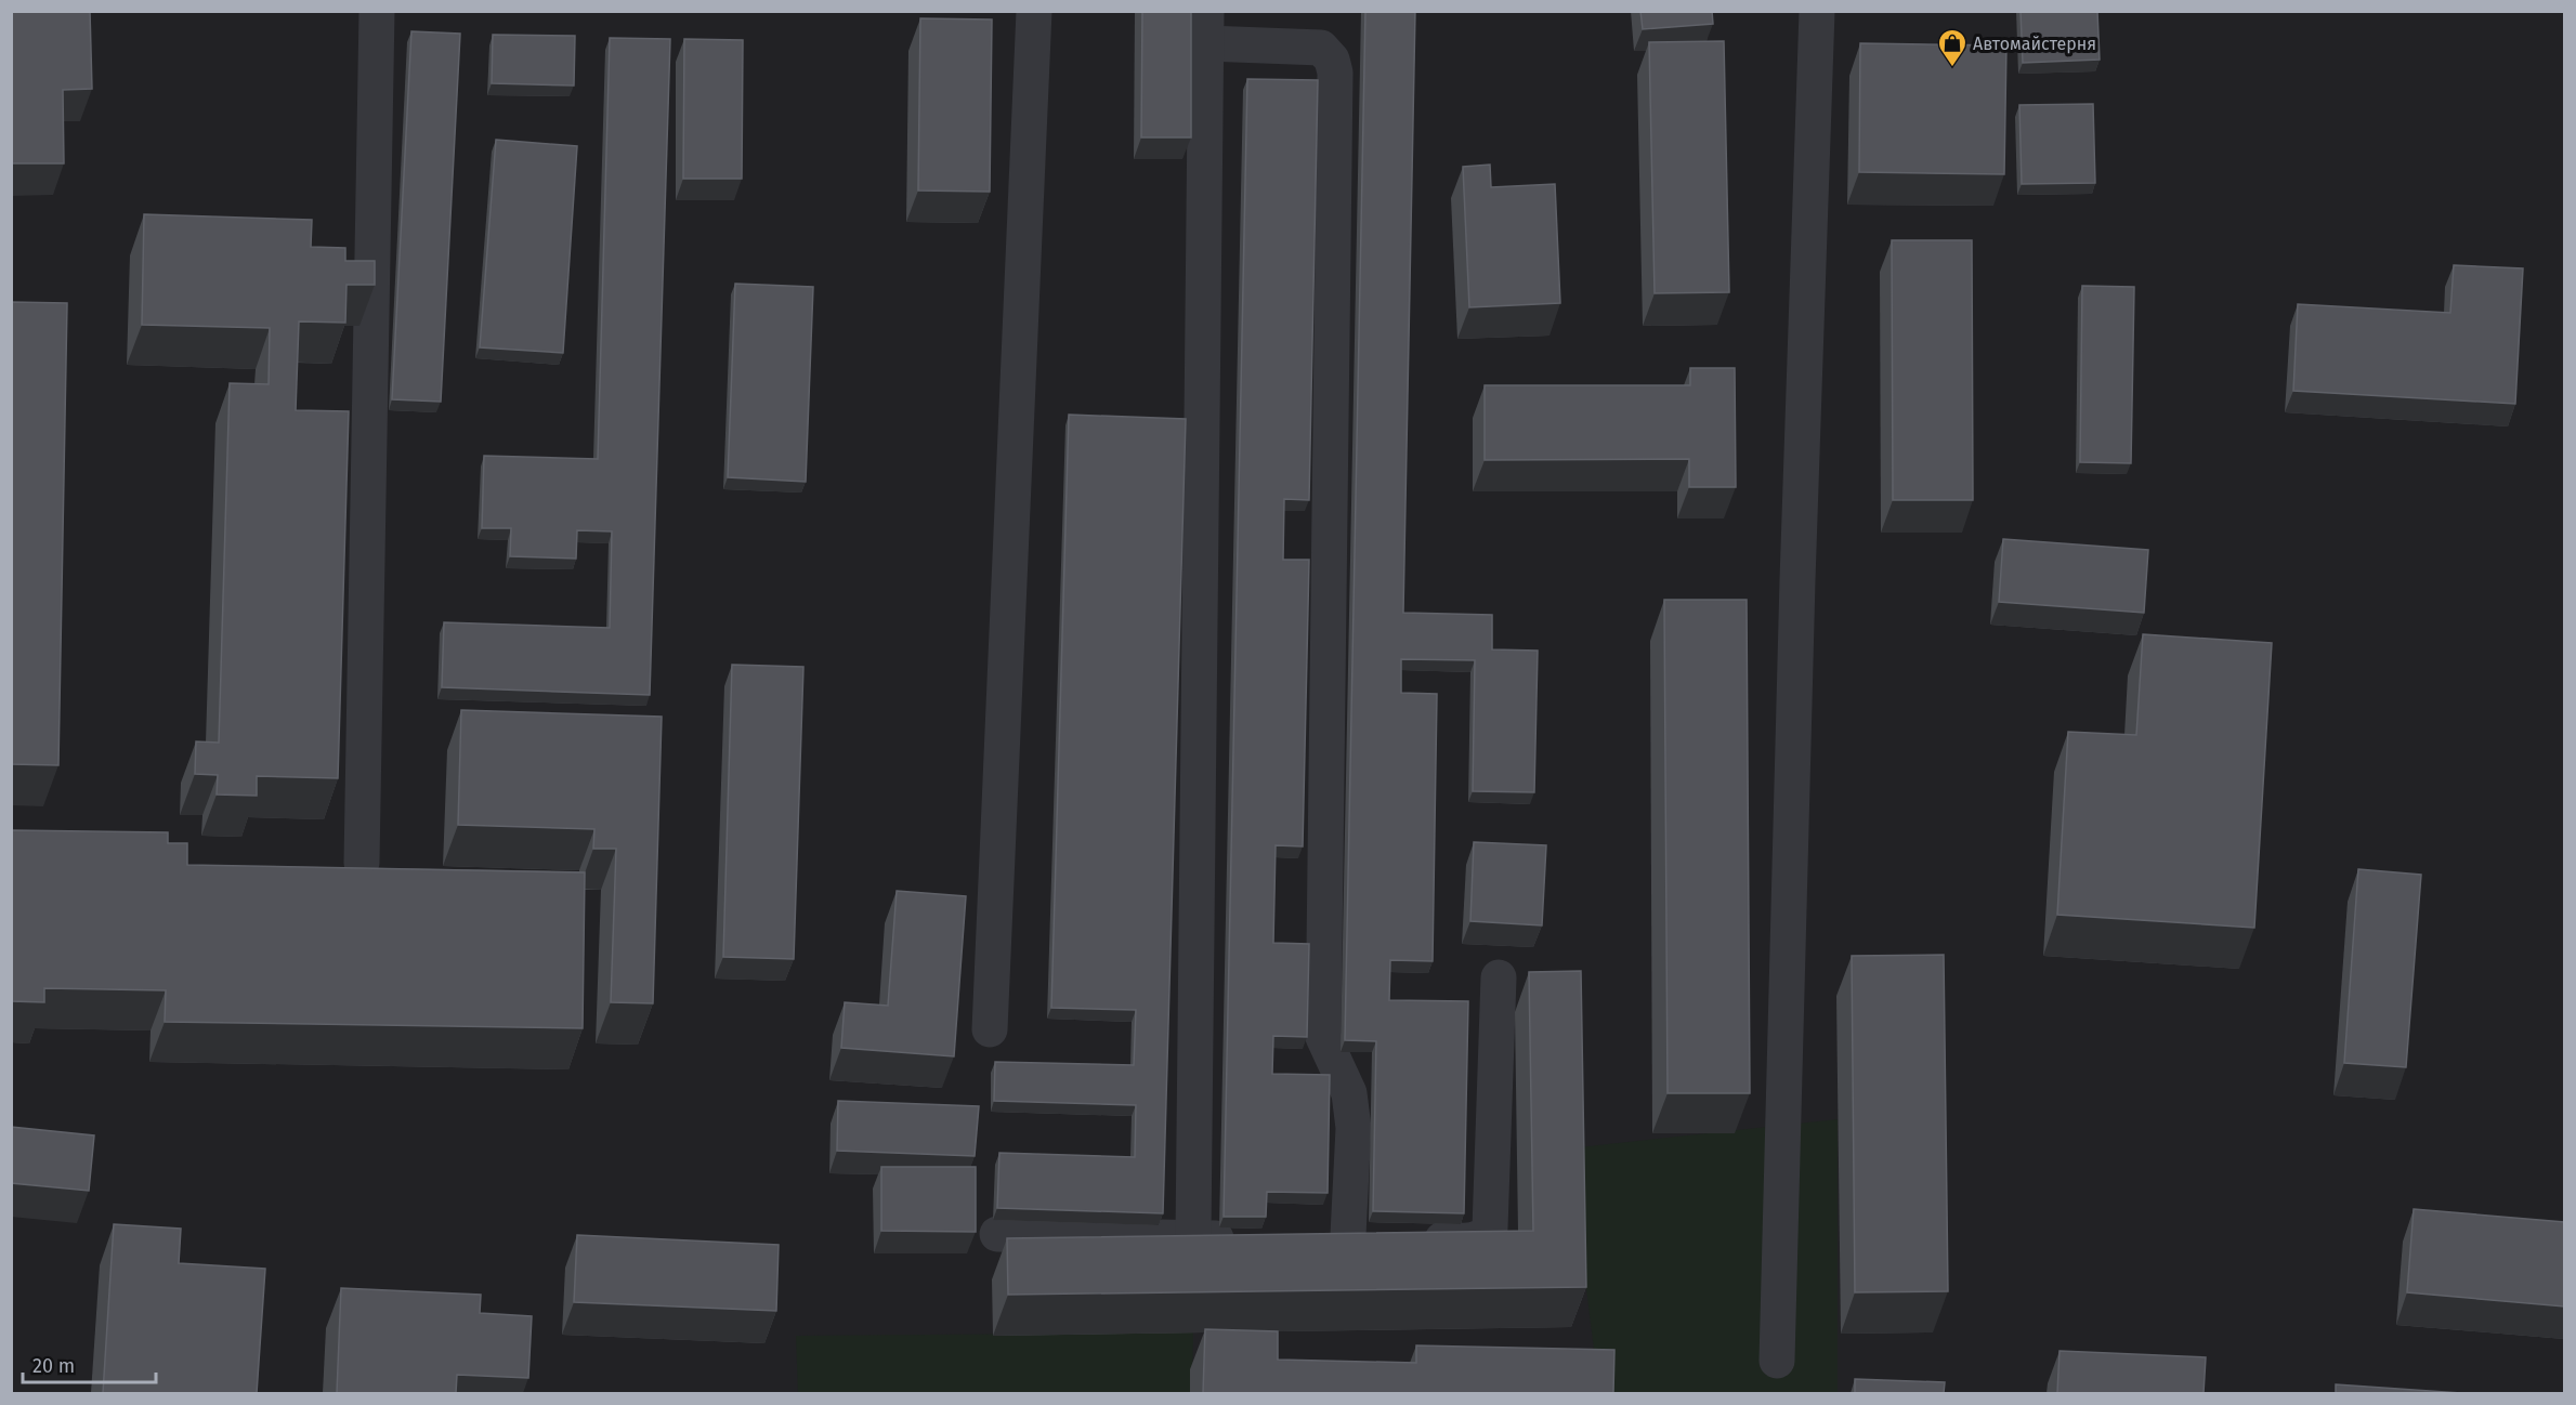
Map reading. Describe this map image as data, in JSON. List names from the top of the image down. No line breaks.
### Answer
{"places":{"shop":["Автомайстерня"]},"scale_bar":"20 m"}
